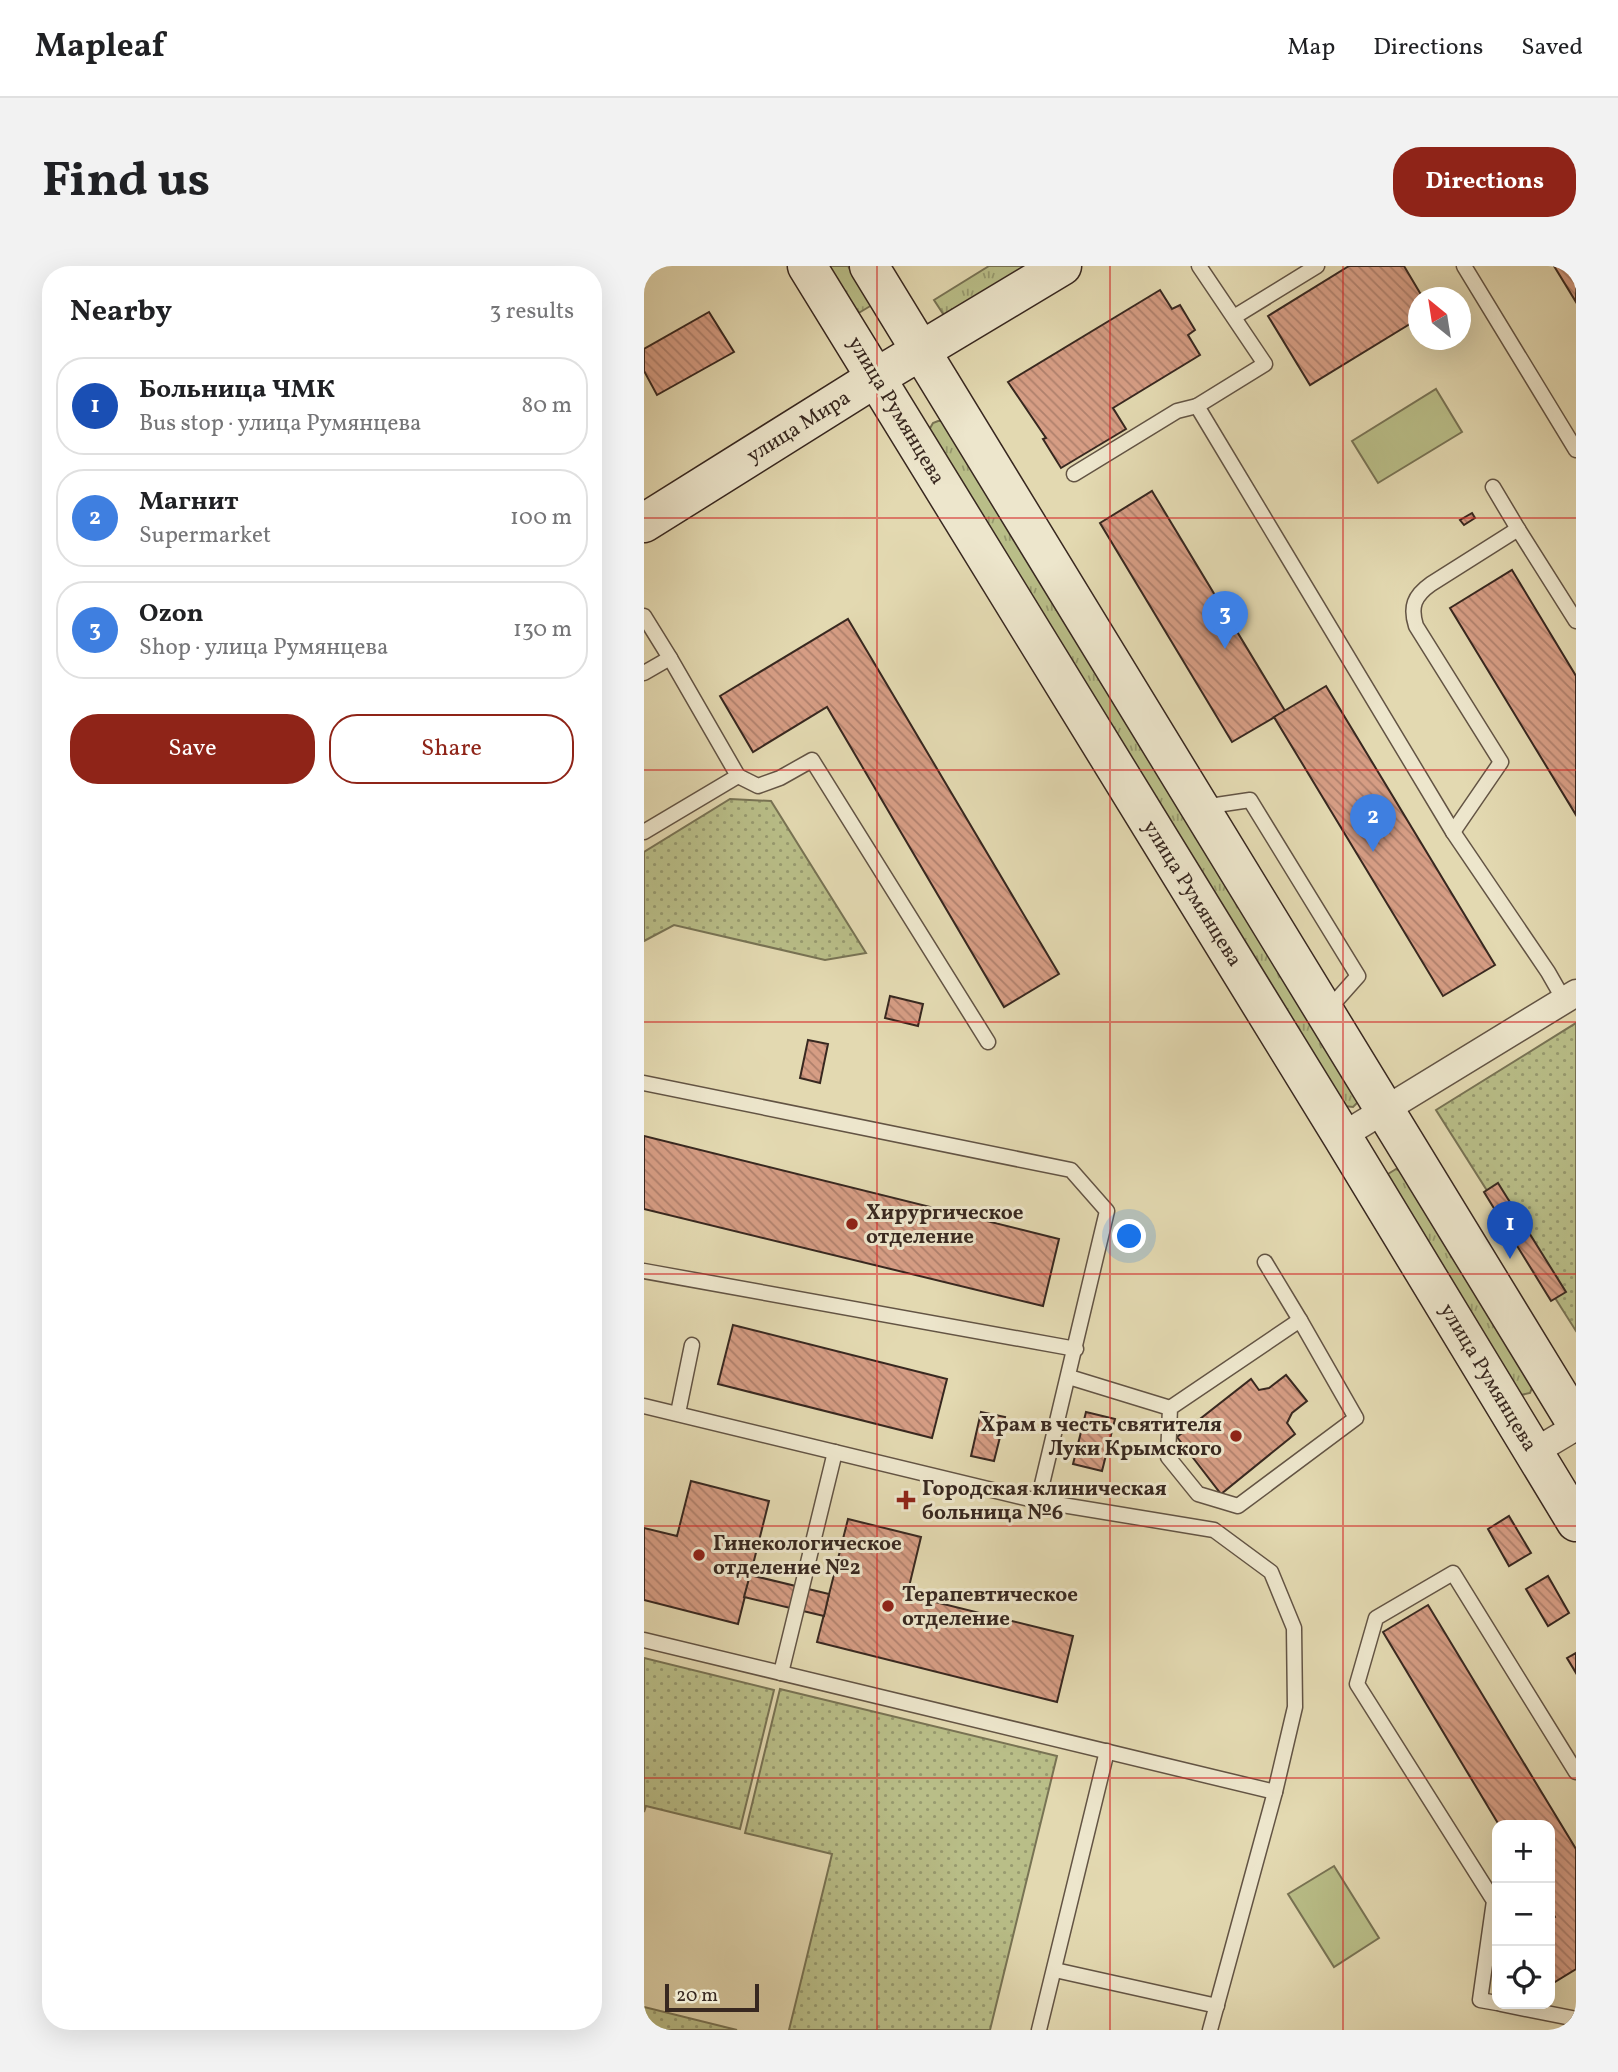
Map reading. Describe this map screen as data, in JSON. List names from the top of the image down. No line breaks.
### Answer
{"streets":{"main road":["улица Румянцева","улица Мира"]},"crossings":[["улица Румянцева","улица Мира"]],"places":{"other":["Хирургическое отделение","Храм в честь святителя Луки Крымского","Гинекологическое отделение №2","Терапевтическое отделение"],"health":["Городская клиническая больница №6"]},"scale_bar":"20 m","north":"top left","page":{"header":"Mapleaf","nav":["Map","Directions","Saved"],"buttons":["Directions",["Save","Share"]],"title":"Find us","heading":["Nearby","3 results"],"list":[{"mark":"1","name":"Больница ЧМК","note":"Bus stop · улица Румянцева","value":"80 m"},{"mark":"2","name":"Магнит","note":"Supermarket","value":"100 m"},{"mark":"3","name":"Ozon","note":"Shop · улица Румянцева","value":"130 m"}],"pins":["3","2","1"],"map_buttons":["+","−"],"scale":"20 m"}}
